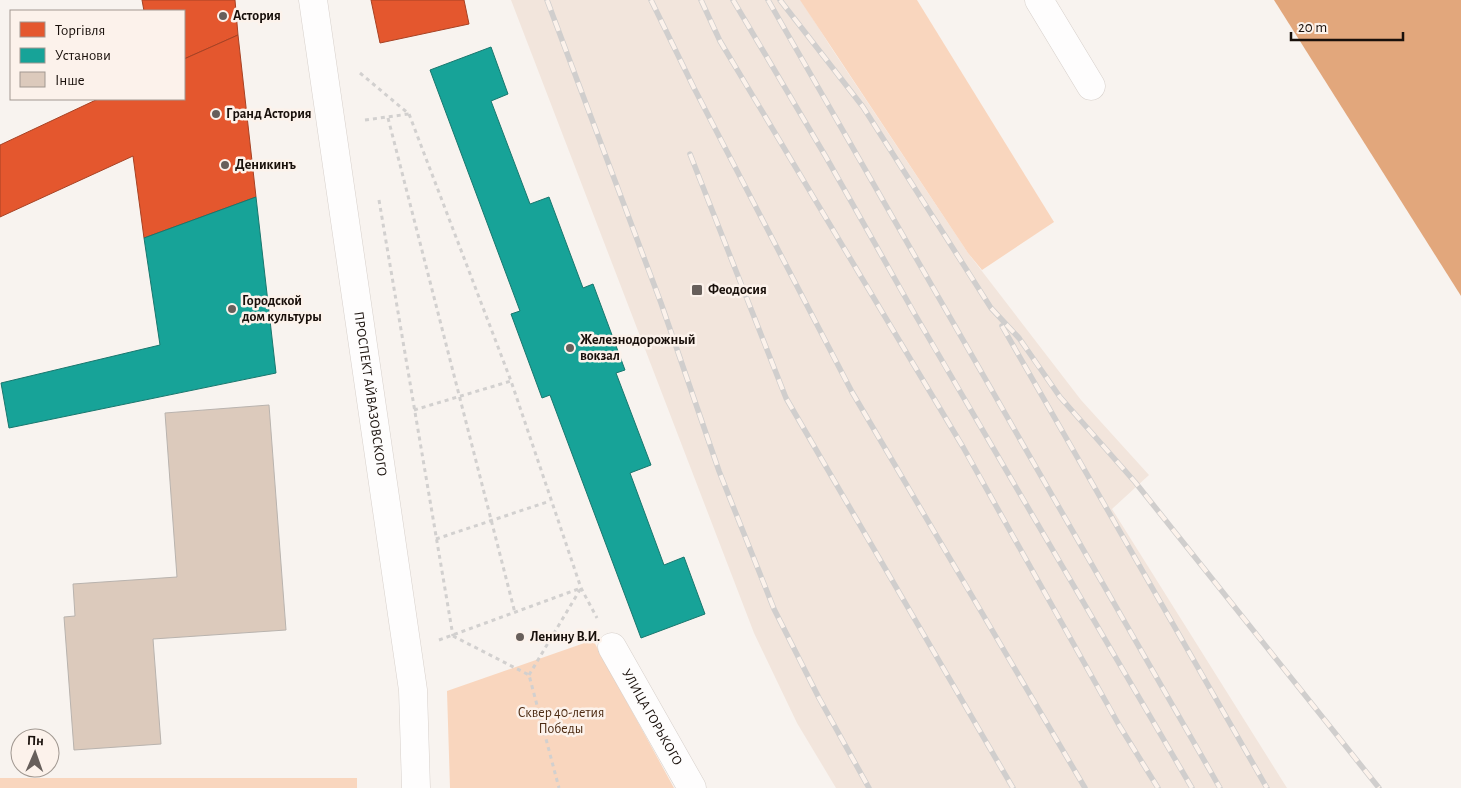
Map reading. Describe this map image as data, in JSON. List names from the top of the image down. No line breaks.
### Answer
{"streets":{"street":["ПРОСПЕКТ АЙВАЗОВСКОГО","УЛИЦА ГОРЬКОГО"]},"parks":["Сквер 40-летия Победы"],"places":{"other":["Астория","Гранд Астория","Деникинъ","Городской дом культуры","Железнодорожный вокзал","Ленину В.И."],"transit":["Феодосия"]},"legend":["Торгівля","Установи","Інше"],"scale_bar":"20 m","north":"top"}
